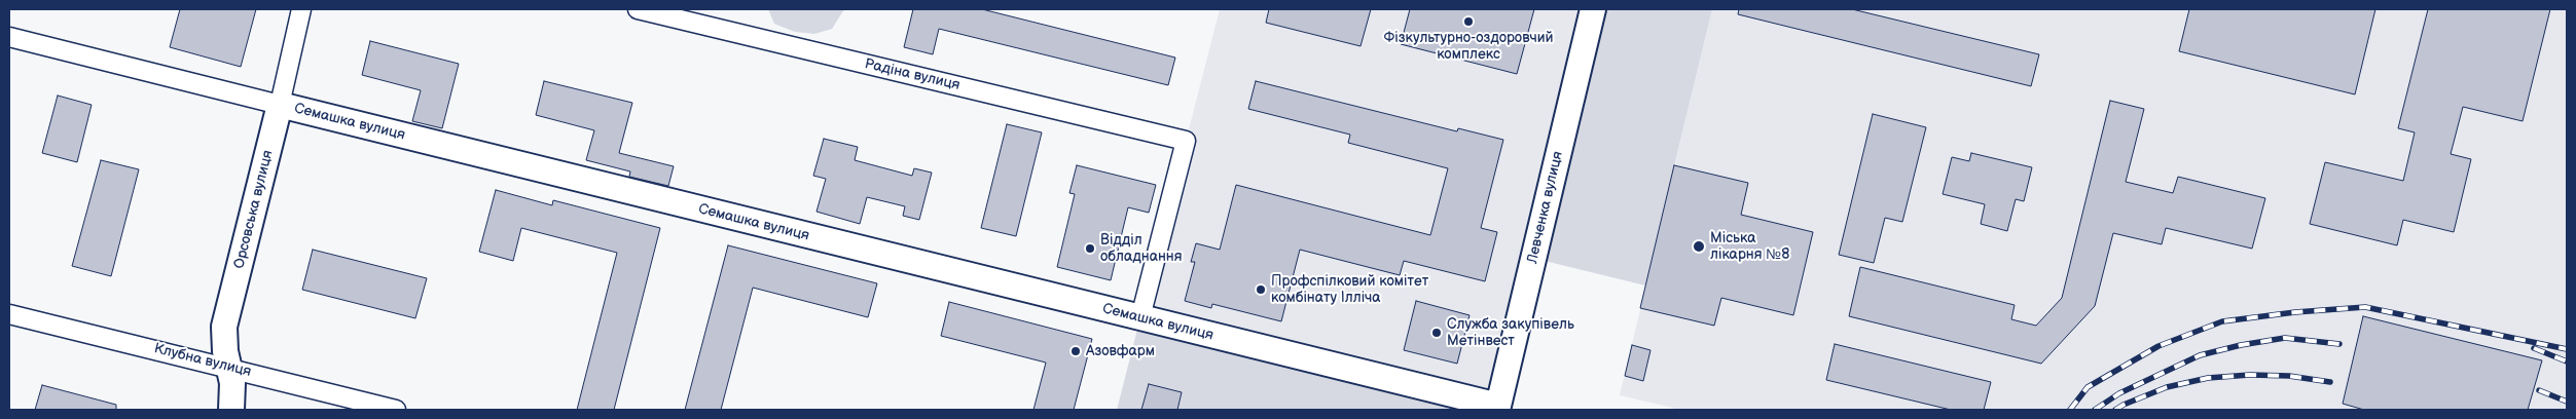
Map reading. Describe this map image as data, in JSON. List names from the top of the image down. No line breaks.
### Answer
{"streets":{"street":["Радіна вулиця","Семашка вулиця","Левченка вулиця","Орсовська вулиця","Клубна вулиця"]},"crossings":[["Радіна вулиця","Семашка вулиця"],["Семашка вулиця","Левченка вулиця"],["Семашка вулиця","Орсовська вулиця"],["Орсовська вулиця","Клубна вулиця"]],"places":["Фізкультурно-оздоровчий комплекс","Міська лікарня №8","Відділ обладнання","Профспілковий комітет комбінату Ілліча","Служба закупівель Метінвест","Азовфарм"]}
